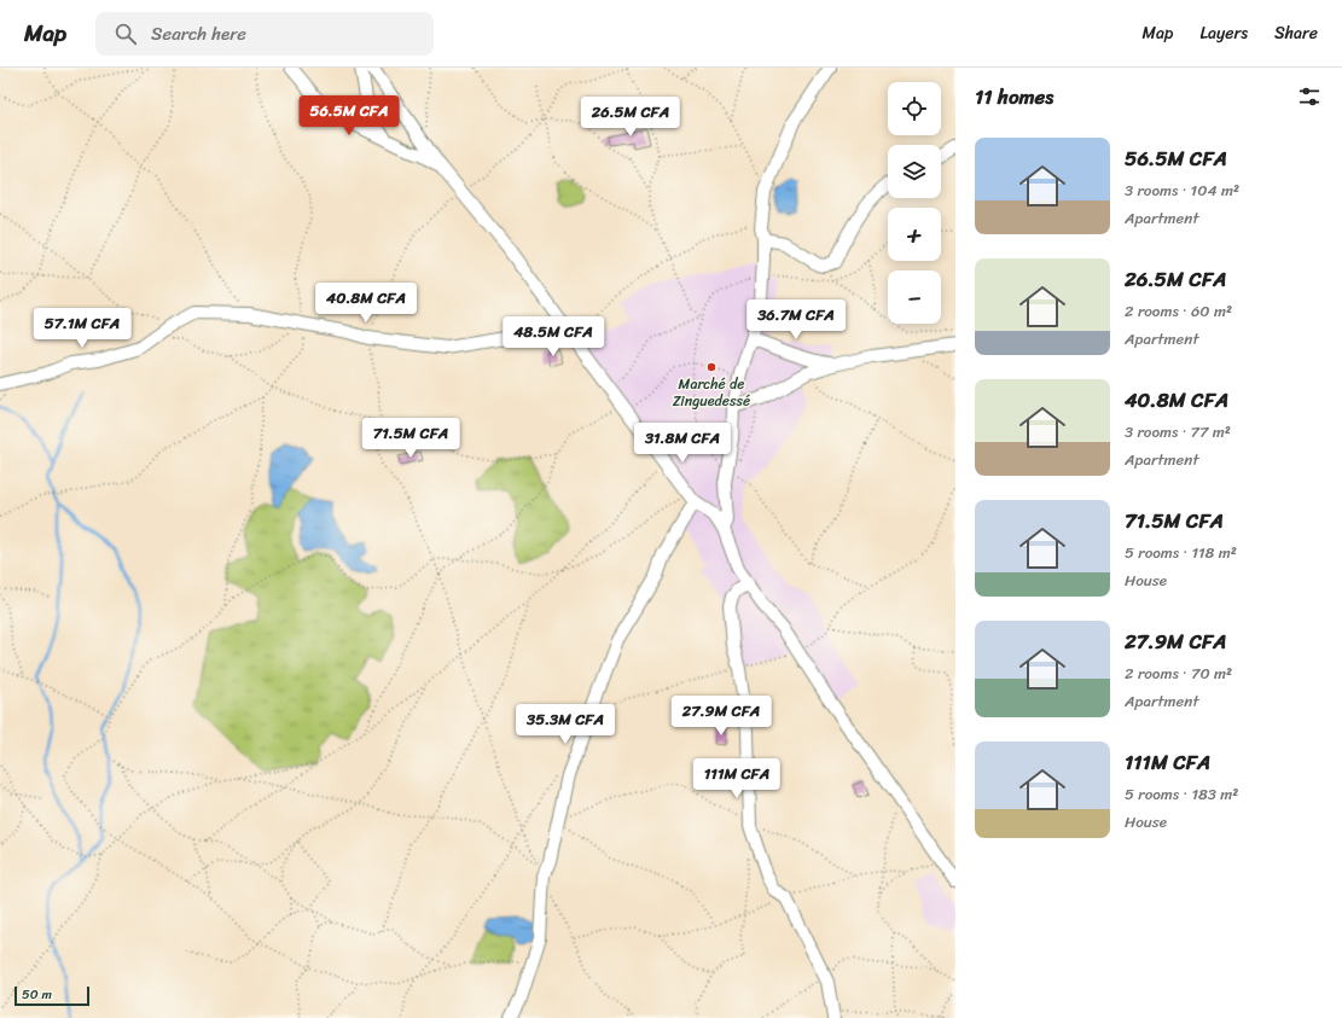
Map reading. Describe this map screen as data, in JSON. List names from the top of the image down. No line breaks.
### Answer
{"places":["Marché de Zinguedessé"],"scale_bar":"50 m","page":{"header":"Map","search":"Search here","nav":["Map","Layers","Share"],"heading":"11 homes","map_buttons":["+","−"],"price":["56.5M CFA","26.5M CFA","40.8M CFA","36.7M CFA","57.1M CFA","48.5M CFA","71.5M CFA","31.8M CFA","27.9M CFA","35.3M CFA","111M CFA"],"list":[{"name":"56.5M CFA","note":"3 rooms · 104 m² · Apartment"},{"name":"26.5M CFA","note":"2 rooms · 60 m² · Apartment"},{"name":"40.8M CFA","note":"3 rooms · 77 m² · Apartment"},{"name":"71.5M CFA","note":"5 rooms · 118 m² · House"},{"name":"27.9M CFA","note":"2 rooms · 70 m² · Apartment"},{"name":"111M CFA","note":"5 rooms · 183 m² · House"}],"scale":"50 m"}}
